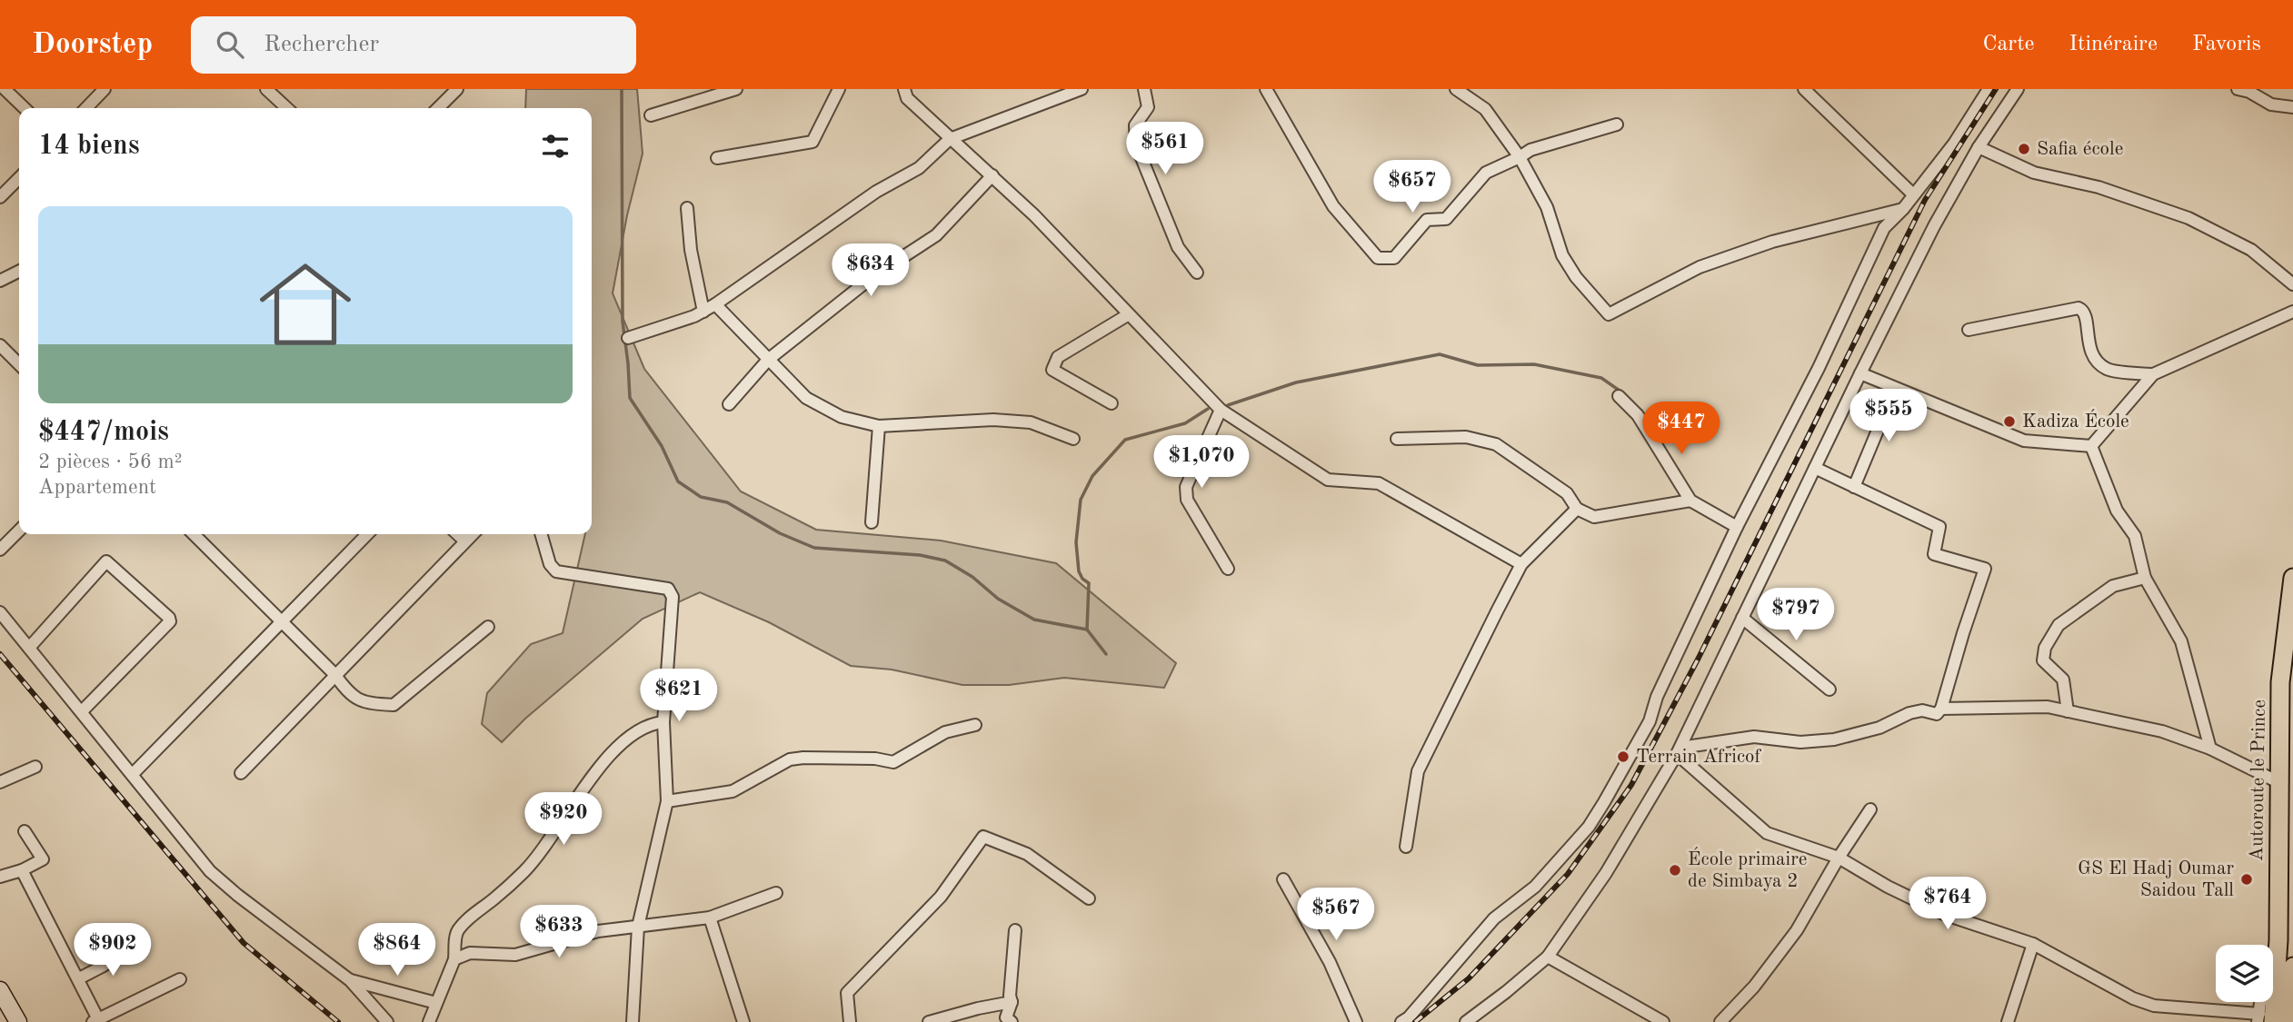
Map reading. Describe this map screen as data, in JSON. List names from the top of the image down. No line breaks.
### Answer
{"streets":{"main road":["Autoroute le Prince"]},"places":["Safia école","Kadiza École","Terrain Africof","École primaire de Simbaya 2","GS El Hadj Oumar Saidou Tall"],"page":{"header":"Doorstep","search":"Rechercher","nav":["Carte","Itinéraire","Favoris"],"heading":"14 biens","price":["$561","$657","$634","$555","$447","$1,070","$797","$621","$920","$764","$567","$633","$902","$864"],"list":[{"name":"$447/mois","note":"2 pièces · 56 m² · Appartement"}]}}
